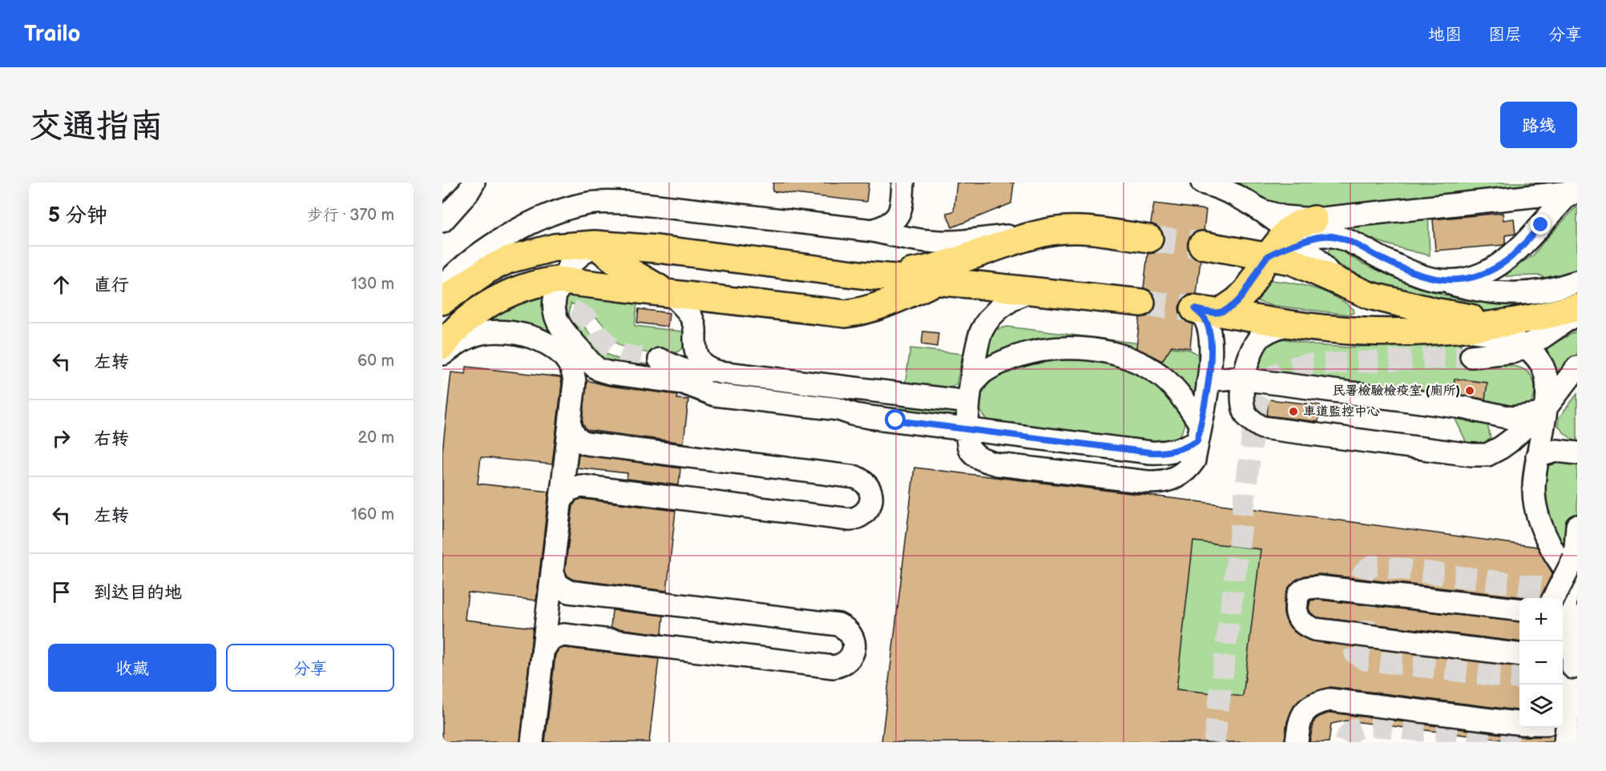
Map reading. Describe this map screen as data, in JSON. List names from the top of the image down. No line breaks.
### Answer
{"places":["民署檢驗檢疫室 (廁所)","車道監控中心"],"page":{"header":"Trailo","nav":["地图","图层","分享"],"buttons":["路线",["收藏","分享"]],"title":"交通指南","heading":["5 分钟","步行 · 370 m"],"list":[["直行","130 m"],["左转","60 m"],["右转","20 m"],["左转","160 m"],"到达目的地"],"map_buttons":["+","−"]}}
